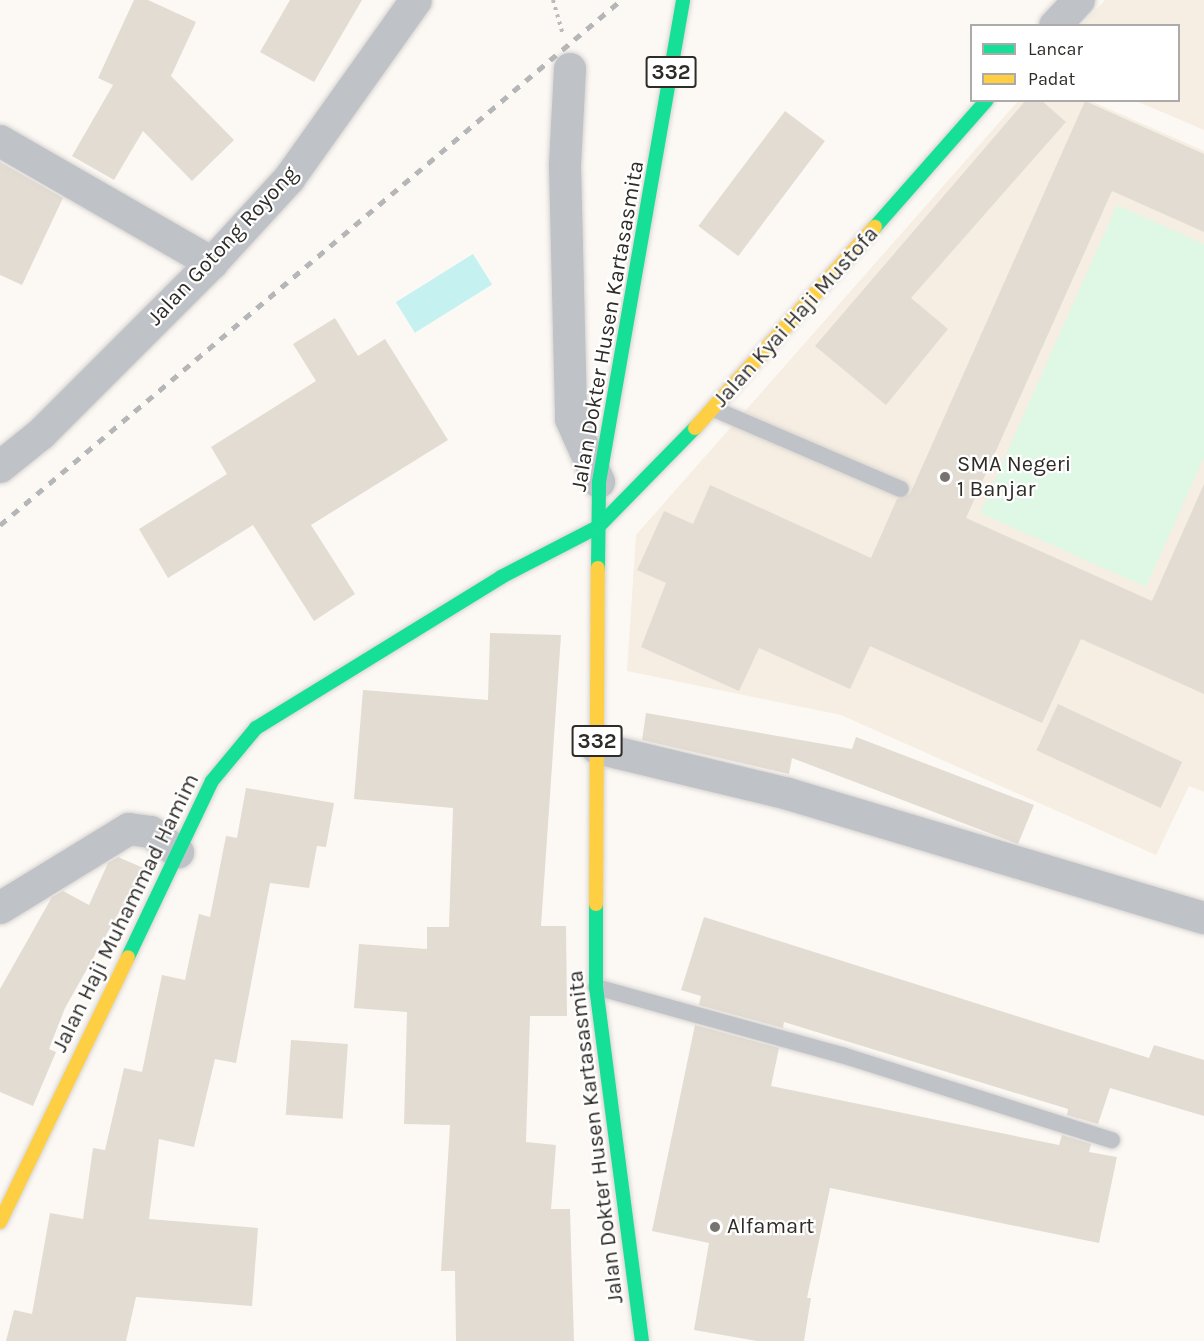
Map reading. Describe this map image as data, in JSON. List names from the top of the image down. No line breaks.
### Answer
{"streets":{"street":["332","Jalan Gotong Royong","Jalan Kyai Haji Mustofa","Jalan Dokter Husen Kartasasmita","Jalan Haji Muhammad Hamim"]},"crossings":[["Jalan Kyai Haji Mustofa","Jalan Dokter Husen Kartasasmita"],["Jalan Kyai Haji Mustofa","Jalan Haji Muhammad Hamim"],["Jalan Dokter Husen Kartasasmita","Jalan Haji Muhammad Hamim"]],"places":["SMA Negeri 1 Banjar","Alfamart"],"legend":["Lancar","Padat"]}
